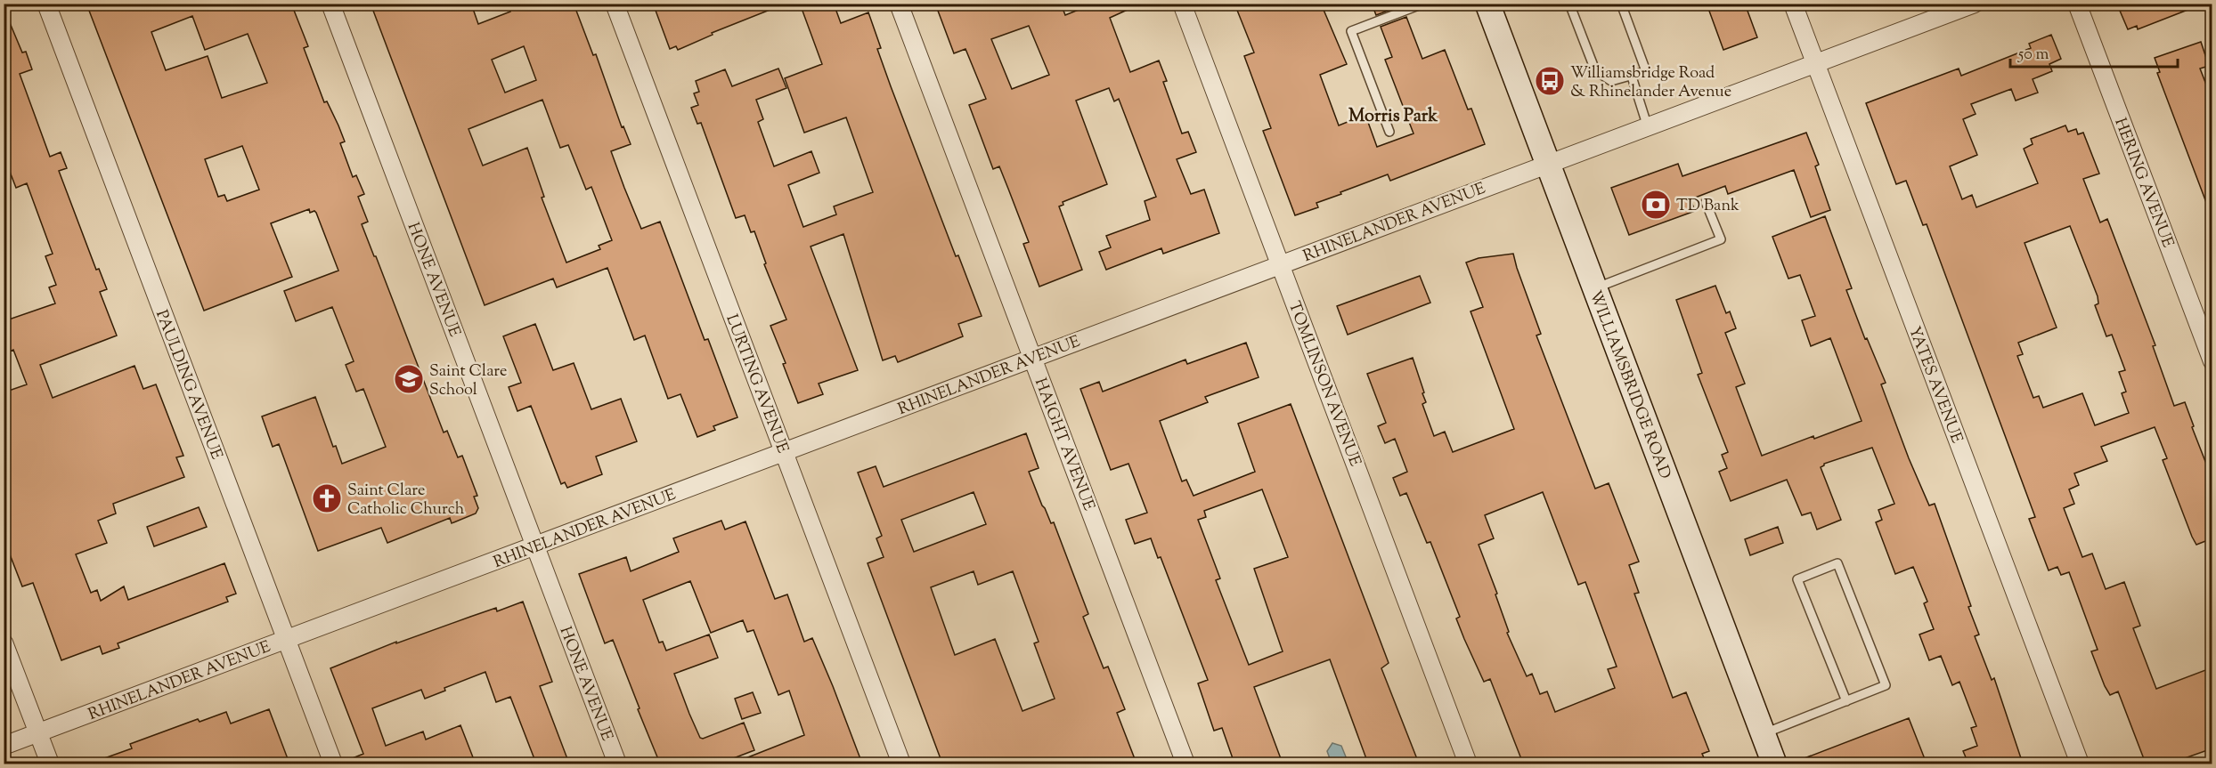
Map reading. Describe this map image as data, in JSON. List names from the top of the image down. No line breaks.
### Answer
{"streets":{"main road":["WILLIAMSBRIDGE ROAD"],"street":["HERING AVENUE","RHINELANDER AVENUE","HONE AVENUE","LURTING AVENUE","TOMLINSON AVENUE","PAULDING AVENUE","YATES AVENUE","HAIGHT AVENUE"]},"crossings":[["RHINELANDER AVENUE","HONE AVENUE"],["RHINELANDER AVENUE","LURTING AVENUE"],["RHINELANDER AVENUE","TOMLINSON AVENUE"],["RHINELANDER AVENUE","PAULDING AVENUE"],["RHINELANDER AVENUE","WILLIAMSBRIDGE ROAD"],["RHINELANDER AVENUE","YATES AVENUE"],["RHINELANDER AVENUE","HAIGHT AVENUE"]],"districts":["Morris Park"],"places":{"bus stop":["Williamsbridge Road & Rhinelander Avenue"],"bank":["TD Bank"],"school or university":["Saint Clare School"],"church":["Saint Clare Catholic Church"]},"scale_bar":"50 m"}
